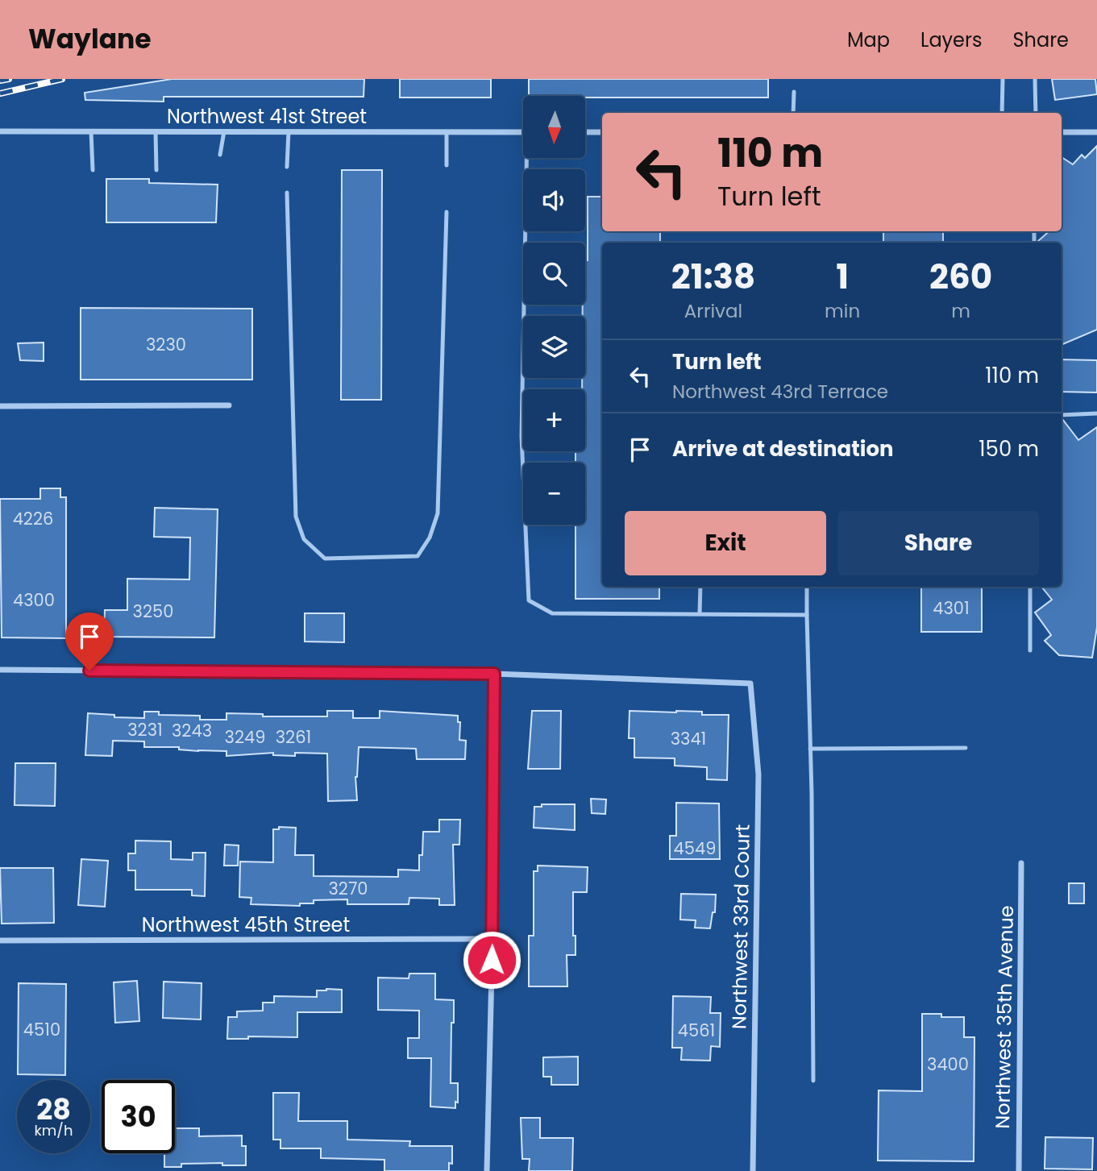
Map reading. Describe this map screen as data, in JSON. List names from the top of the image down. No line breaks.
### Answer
{"streets":{"street":["Northwest 41st Street","Northwest 45th Street","Northwest 33rd Court","Northwest 35th Avenue"]},"house_numbers":["3230","4226","4300","4301","3250","3231","3243","3249","3261","3341","4549","3270","4510","4561","3400"],"north":"bottom","page":{"header":"Waylane","nav":["Map","Layers","Share"],"map_buttons":["+","−"],"turn":["110 m","Turn left"],"eta":["21:38","Arrival","1","min","260","m"],"list":[{"name":"Turn left","note":"Northwest 43rd Terrace","value":"110 m"},{"name":"Arrive at destination","value":"150 m"}],"buttons":["Exit","Share"],"speed":"28 km/h","limit":"30"}}
